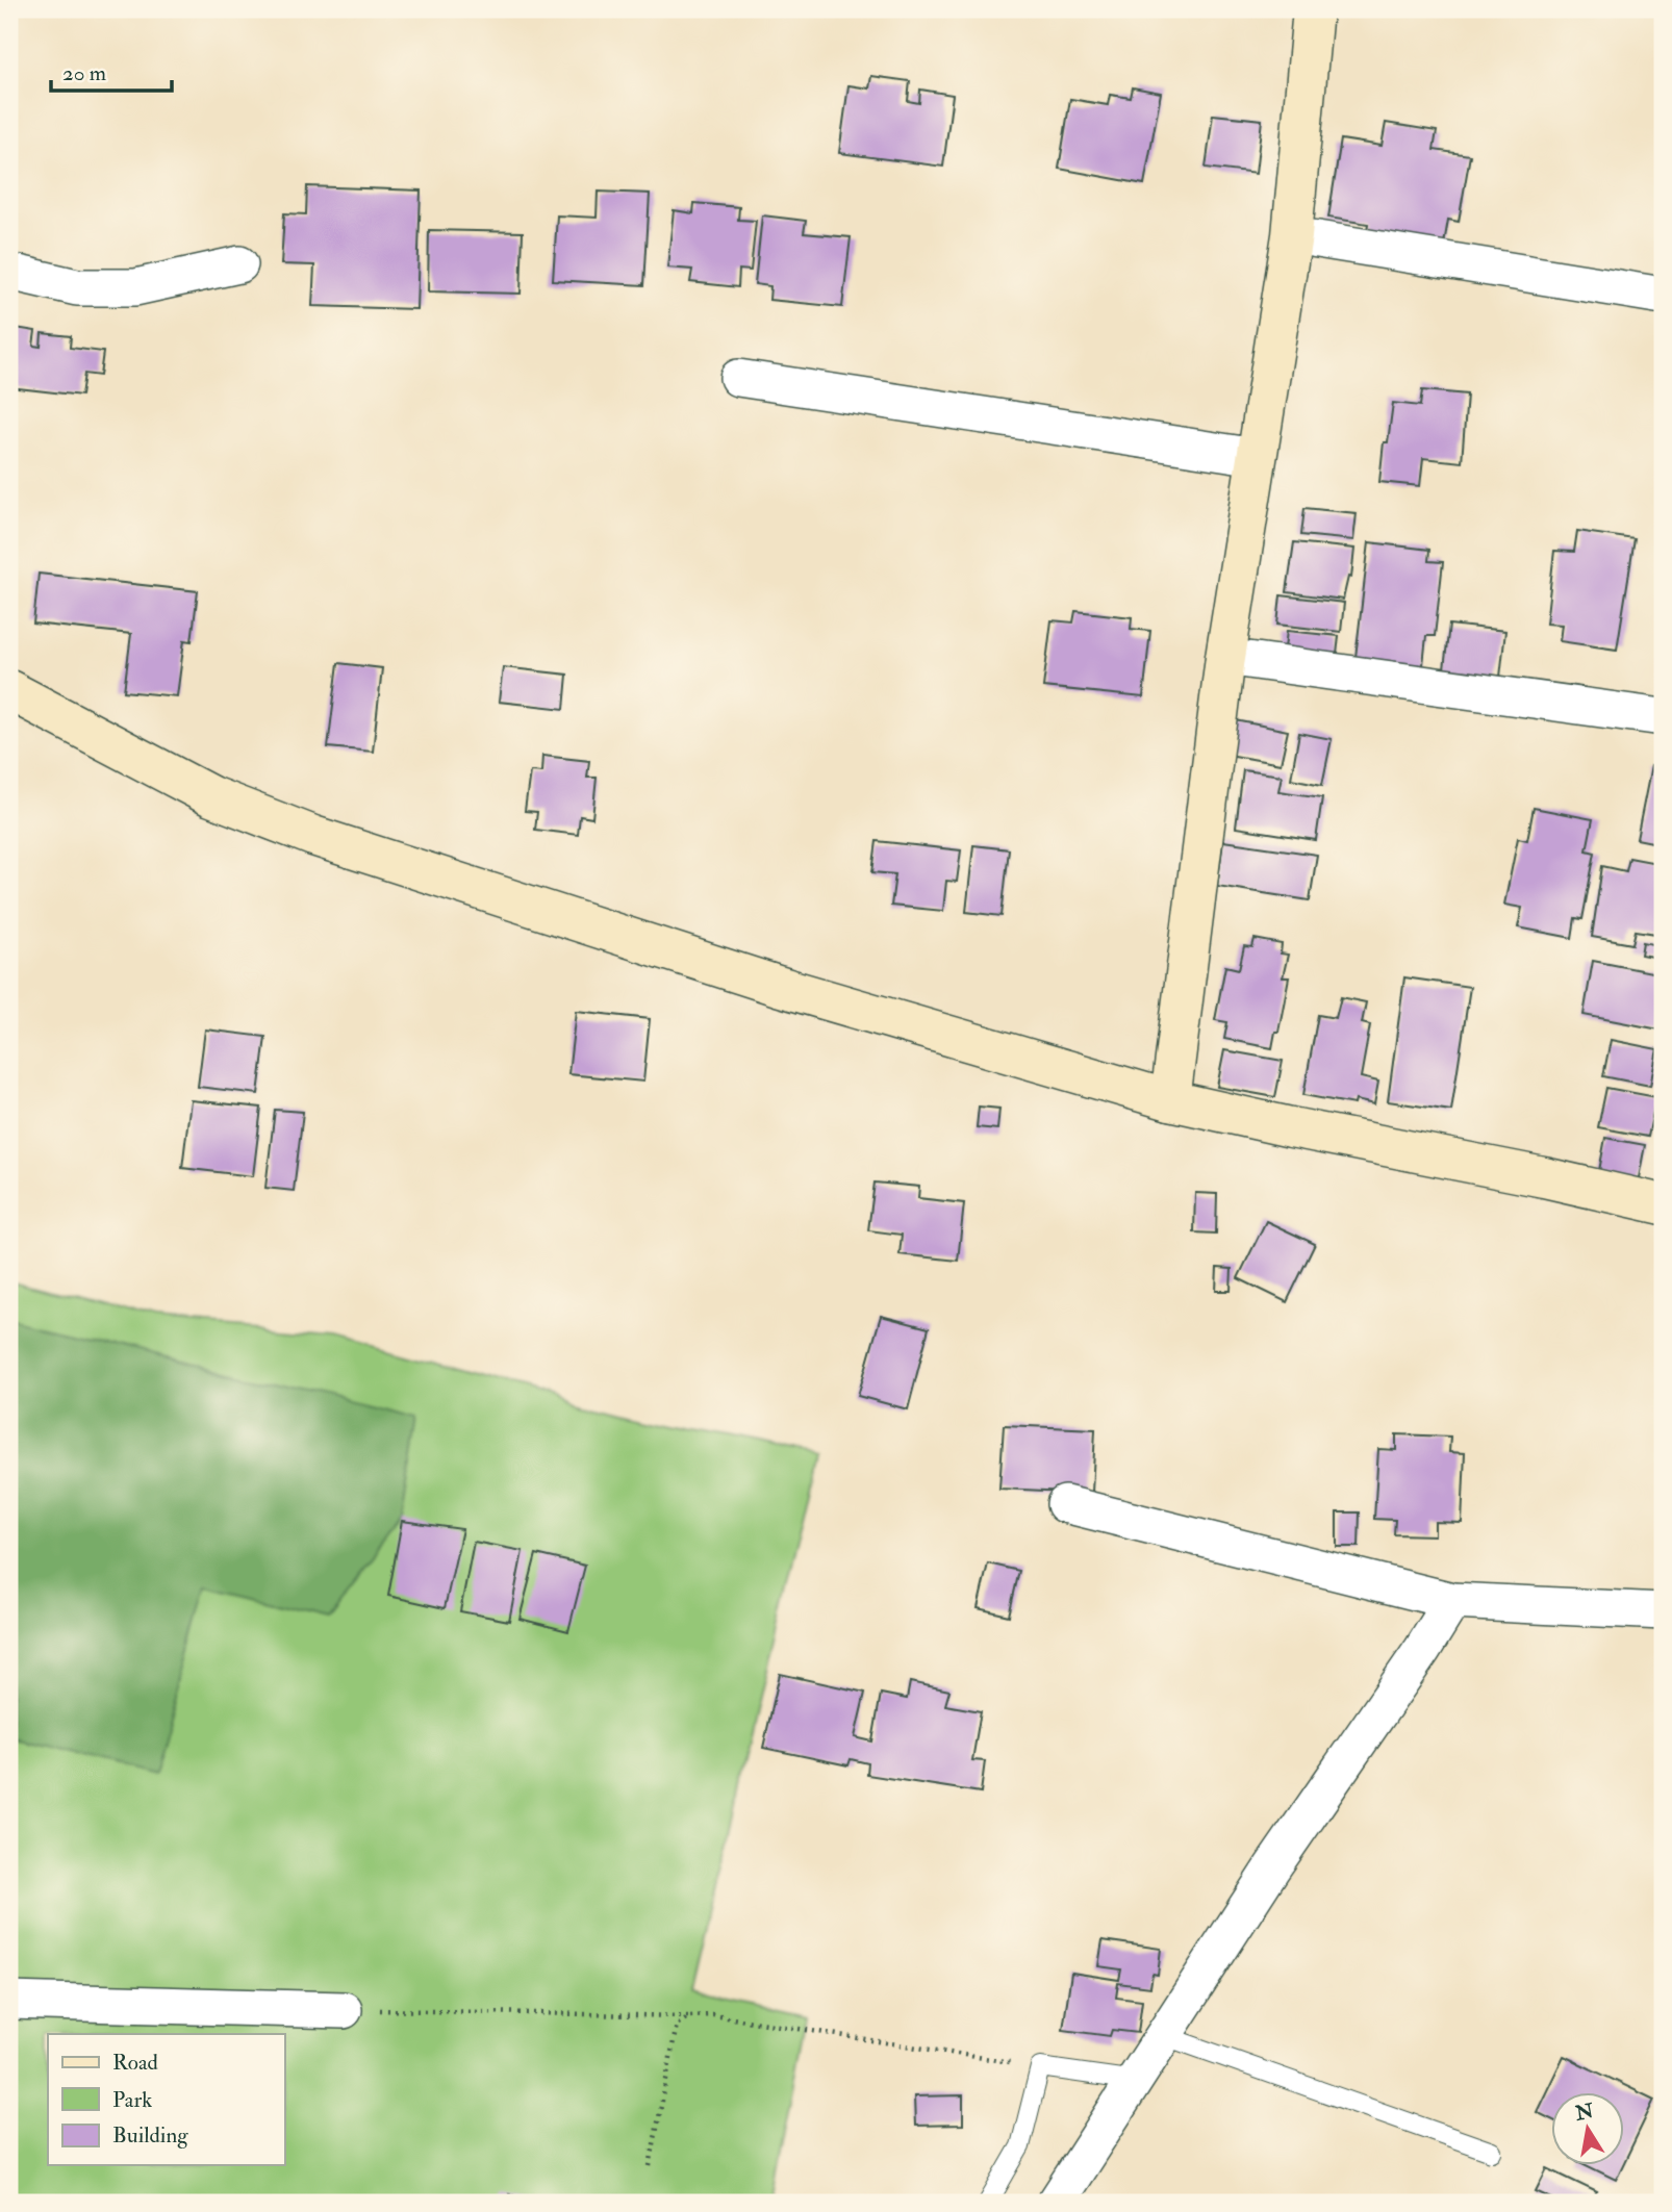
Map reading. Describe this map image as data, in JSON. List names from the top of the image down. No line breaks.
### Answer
{"legend":["Road","Park","Building"],"scale_bar":"20 m","north":"top"}
